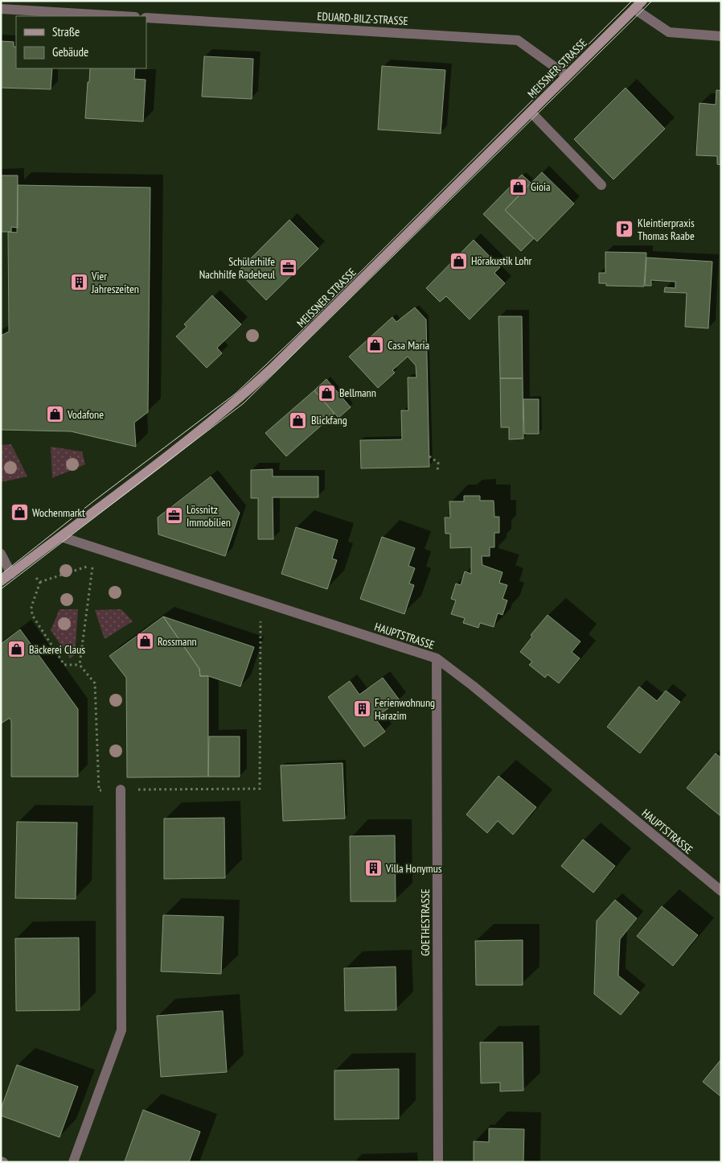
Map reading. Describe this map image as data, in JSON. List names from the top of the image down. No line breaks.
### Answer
{"streets":{"main road":["MEISSNER STRASSE"],"street":["EDUARD-BILZ-STRASSE","HAUPTSTRASSE","GOETHESTRASSE"]},"crossings":[["EDUARD-BILZ-STRASSE","MEISSNER STRASSE"],["MEISSNER STRASSE","HAUPTSTRASSE"],["HAUPTSTRASSE","GOETHESTRASSE"]],"places":{"shop":["Gioia","Hörakustik Lohr","Casa Maria","Bellmann","Vodafone","Blickfang","Wochenmarkt","Rossmann","Bäckerei Claus"],"parking":["Kleintierpraxis Thomas Raabe"],"office":["Schülerhilfe Nachhilfe Radebeul","Lössnitz Immobilien"],"building":["Vier Jahreszeiten","Ferienwohnung Harazim","Villa Honymus"]},"legend":["Straße","Gebäude"]}
